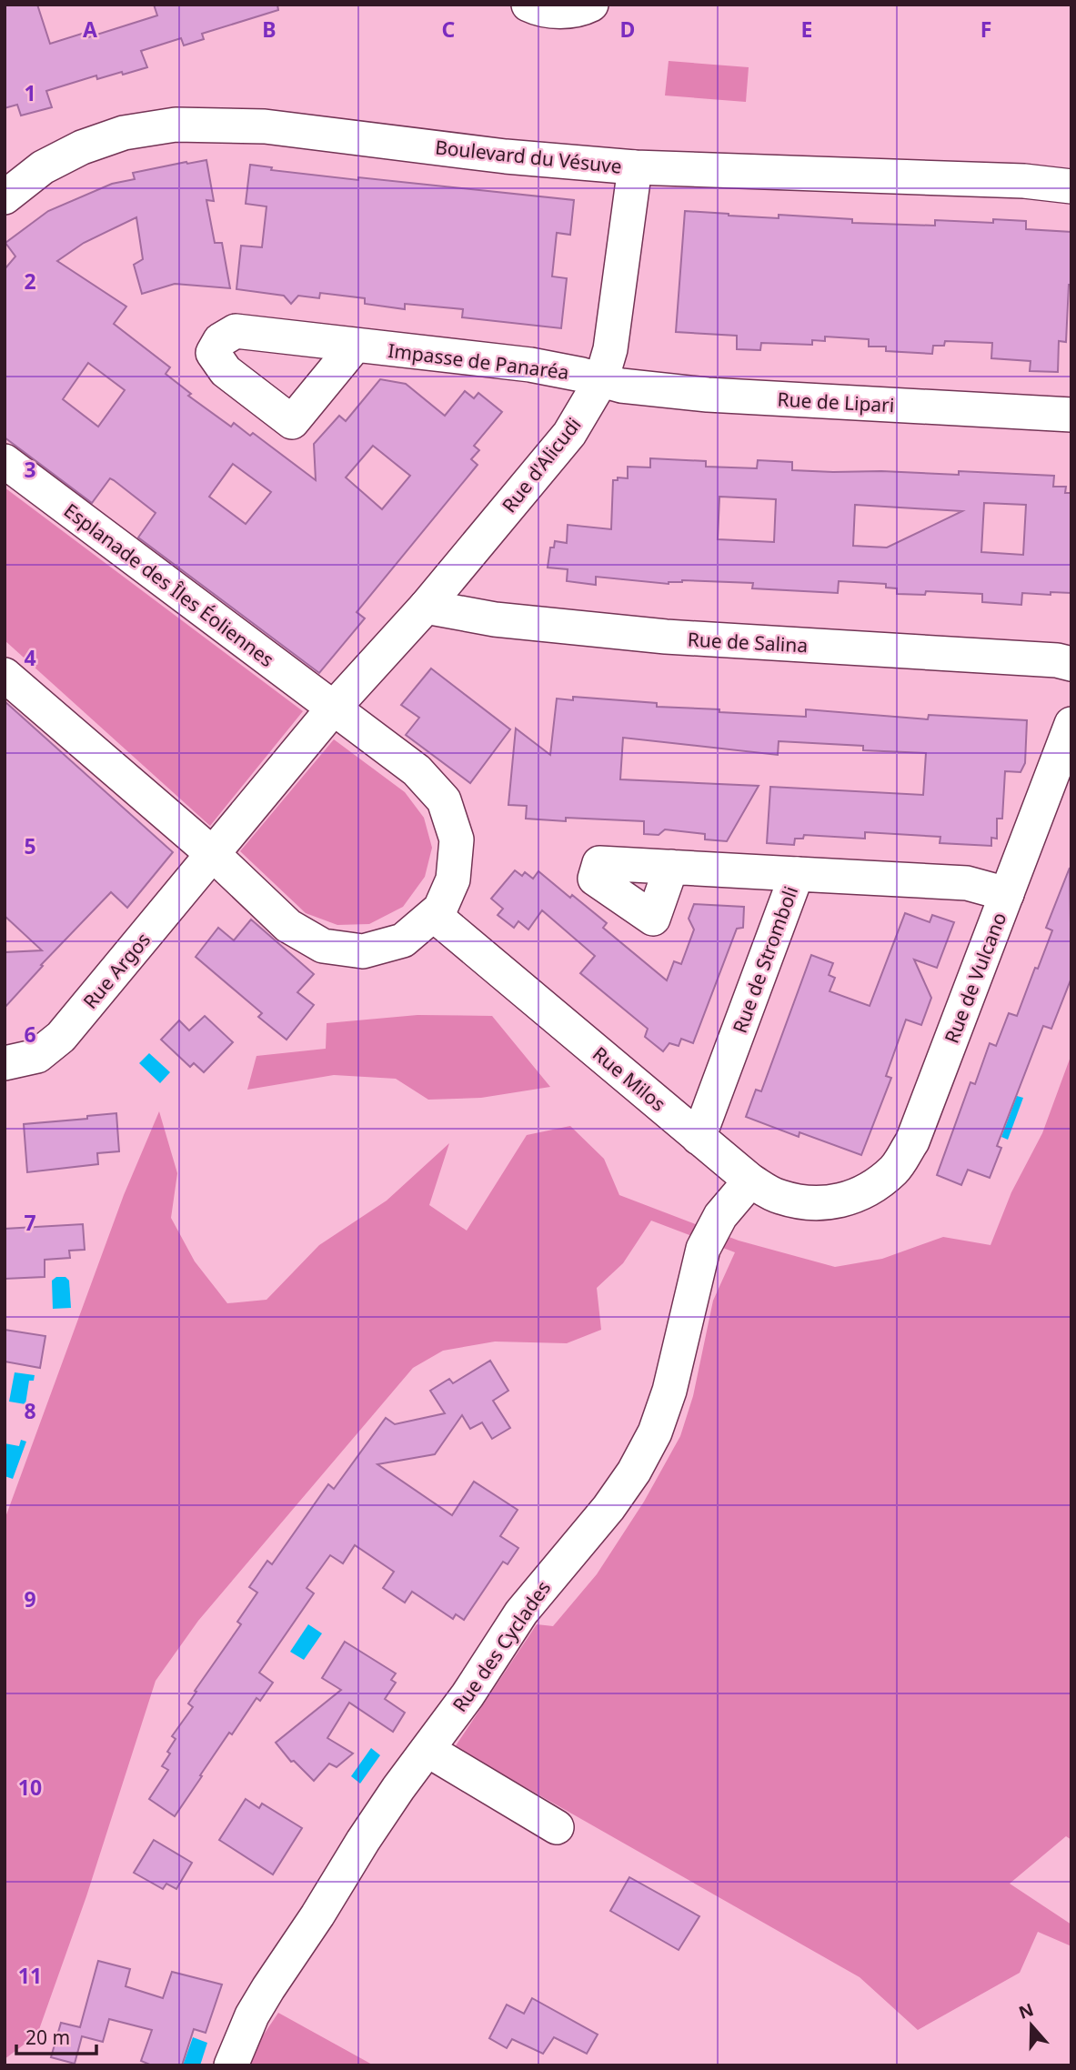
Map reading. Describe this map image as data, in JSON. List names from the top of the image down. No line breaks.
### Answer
{"streets":{"street":["Boulevard du Vésuve","Impasse de Panaréa","Rue de Lipari","Rue d'Alicudi","Esplanade des Îles Éoliennes","Rue de Salina","Rue de Stromboli","Rue Argos","Rue de Vulcano","Rue Milos","Rue des Cyclades"]},"crossings":[["Boulevard du Vésuve","Rue d'Alicudi"],["Impasse de Panaréa","Rue de Lipari"],["Impasse de Panaréa","Rue d'Alicudi"],["Rue de Lipari","Rue d'Alicudi"],["Rue d'Alicudi","Esplanade des Îles Éoliennes"],["Rue d'Alicudi","Rue de Salina"],["Esplanade des Îles Éoliennes","Rue Argos"],["Esplanade des Îles Éoliennes","Rue Milos"],["Rue de Stromboli","Rue de Vulcano"],["Rue de Stromboli","Rue Milos"],["Rue de Vulcano","Rue Milos"],["Rue Milos","Rue des Cyclades"]],"scale_bar":"20 m","north":"top","grid":{"columns":["A","B","C","D","E","F"],"rows":["1","2","3","4","5","6","7","8","9","10","11"]}}
